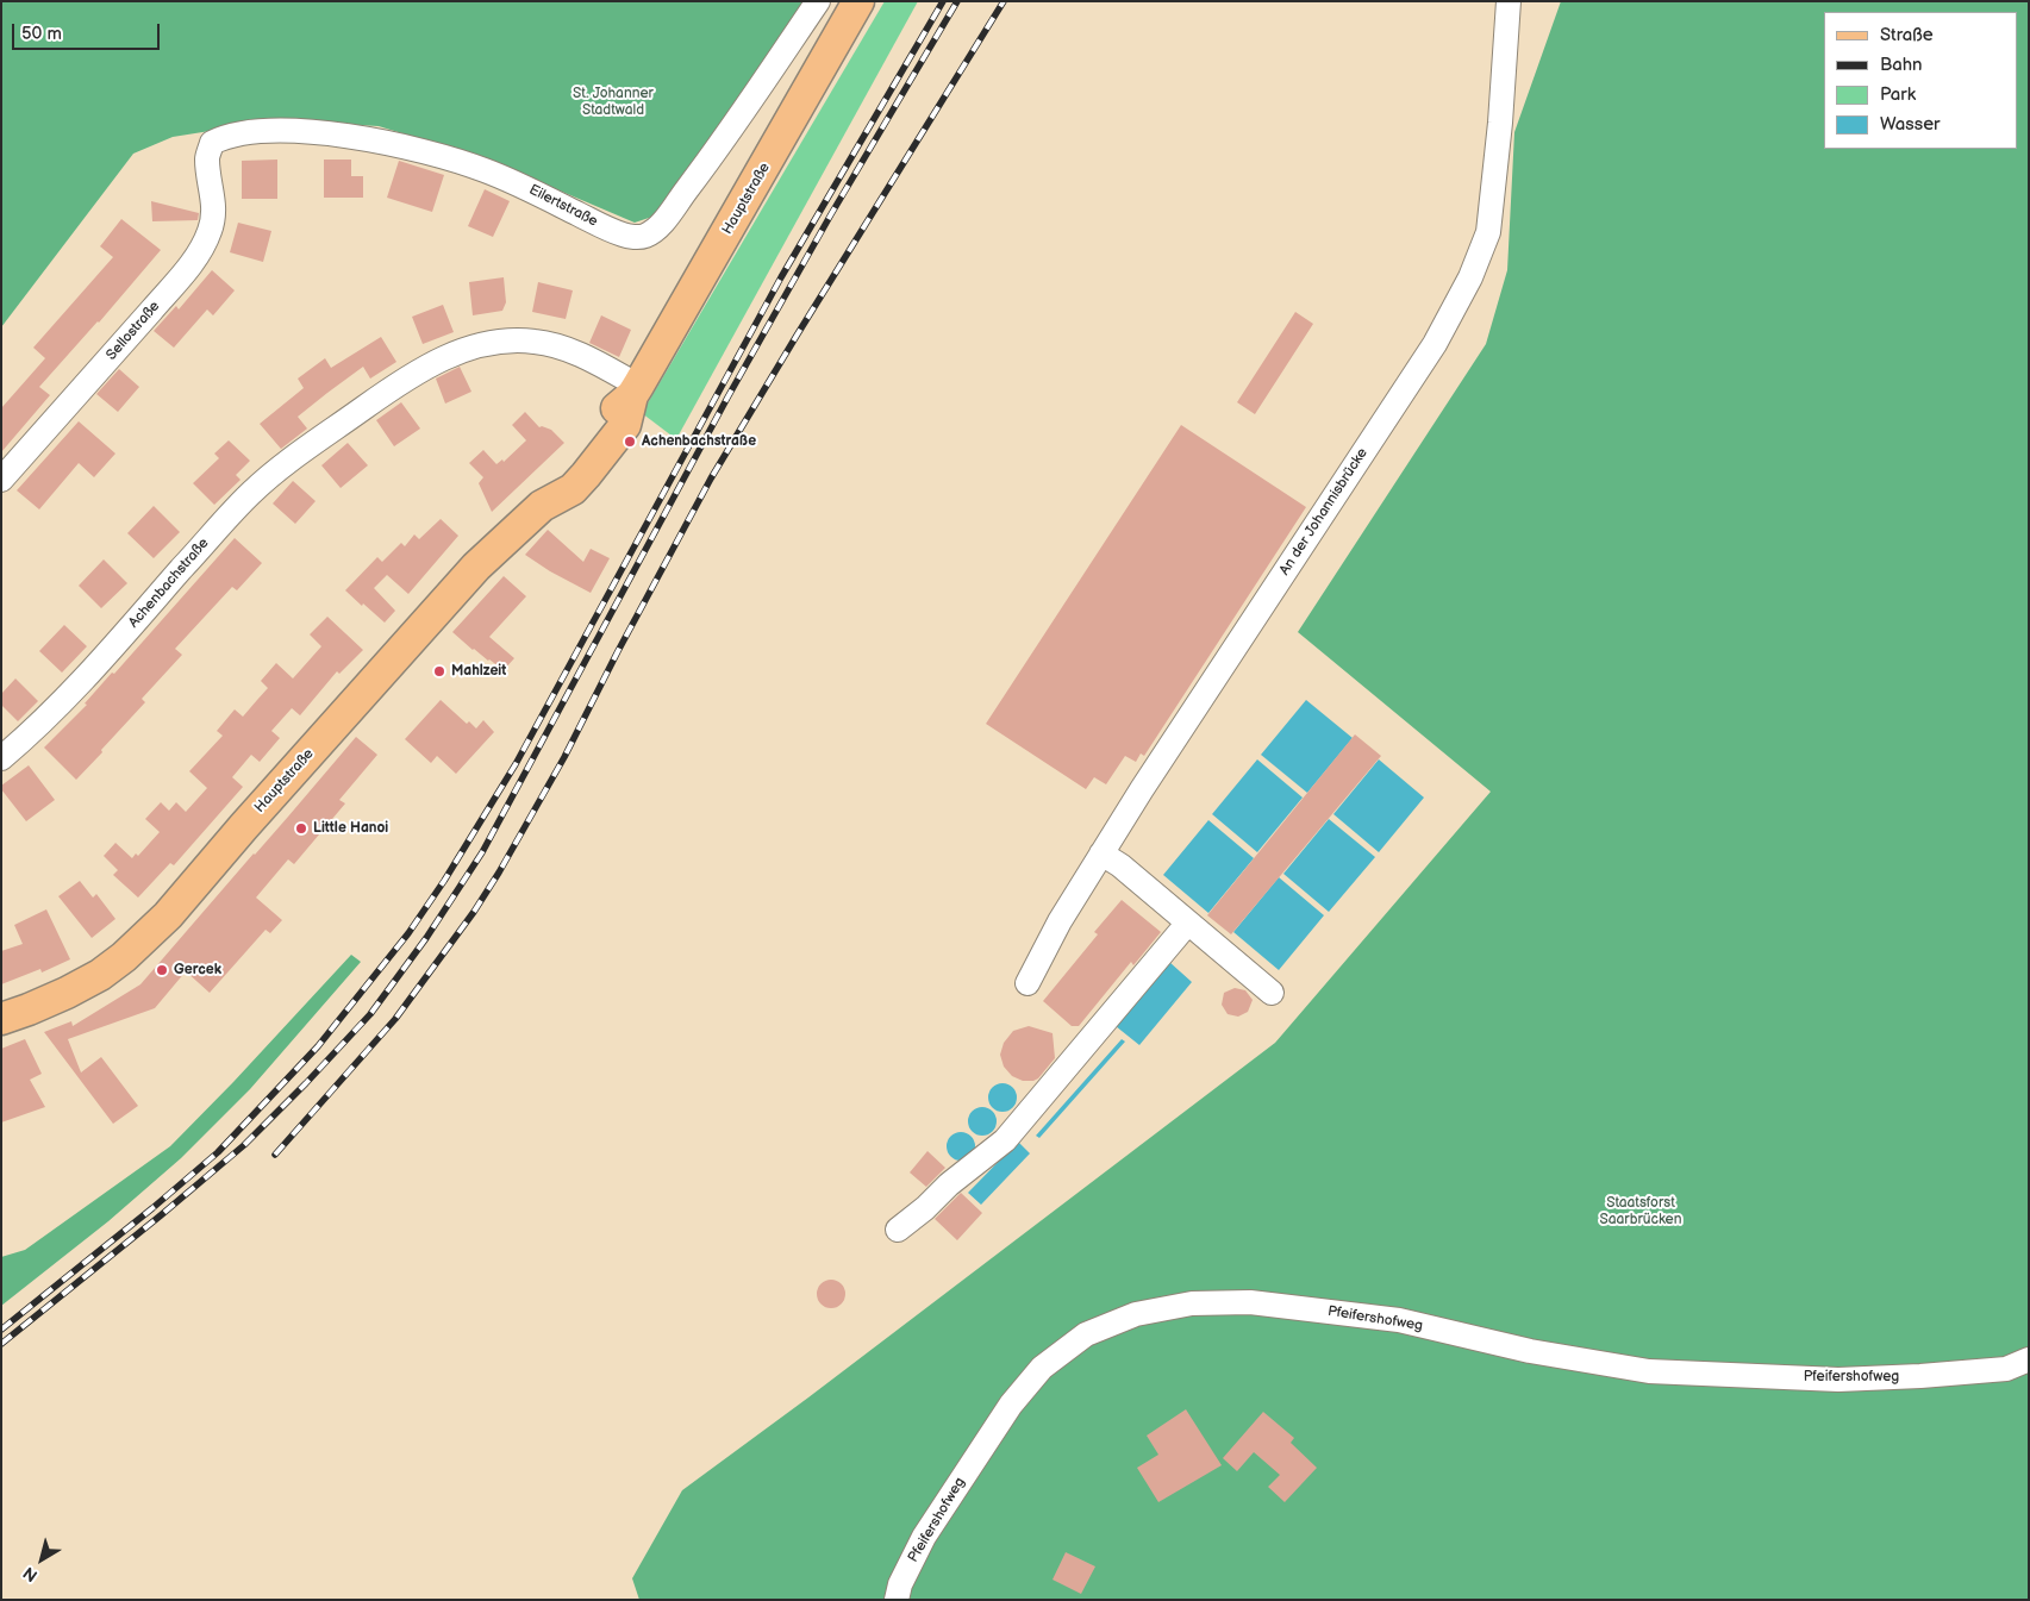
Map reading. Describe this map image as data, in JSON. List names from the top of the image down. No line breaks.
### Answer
{"streets":{"main road":["Hauptstraße"],"street":["Eilertstraße","Sellostraße","An der Johannisbrücke","Achenbachstraße","Pfeifershofweg"]},"crossings":[["Hauptstraße","Achenbachstraße"],["Eilertstraße","Sellostraße"]],"parks":["St. Johanner Stadtwald","Staatsforst Saarbrücken"],"places":["Achenbachstraße","Mahlzeit","Little Hanoi","Gercek"],"legend":["Straße","Bahn","Park","Wasser"],"scale_bar":"50 m","north":"bottom left"}
